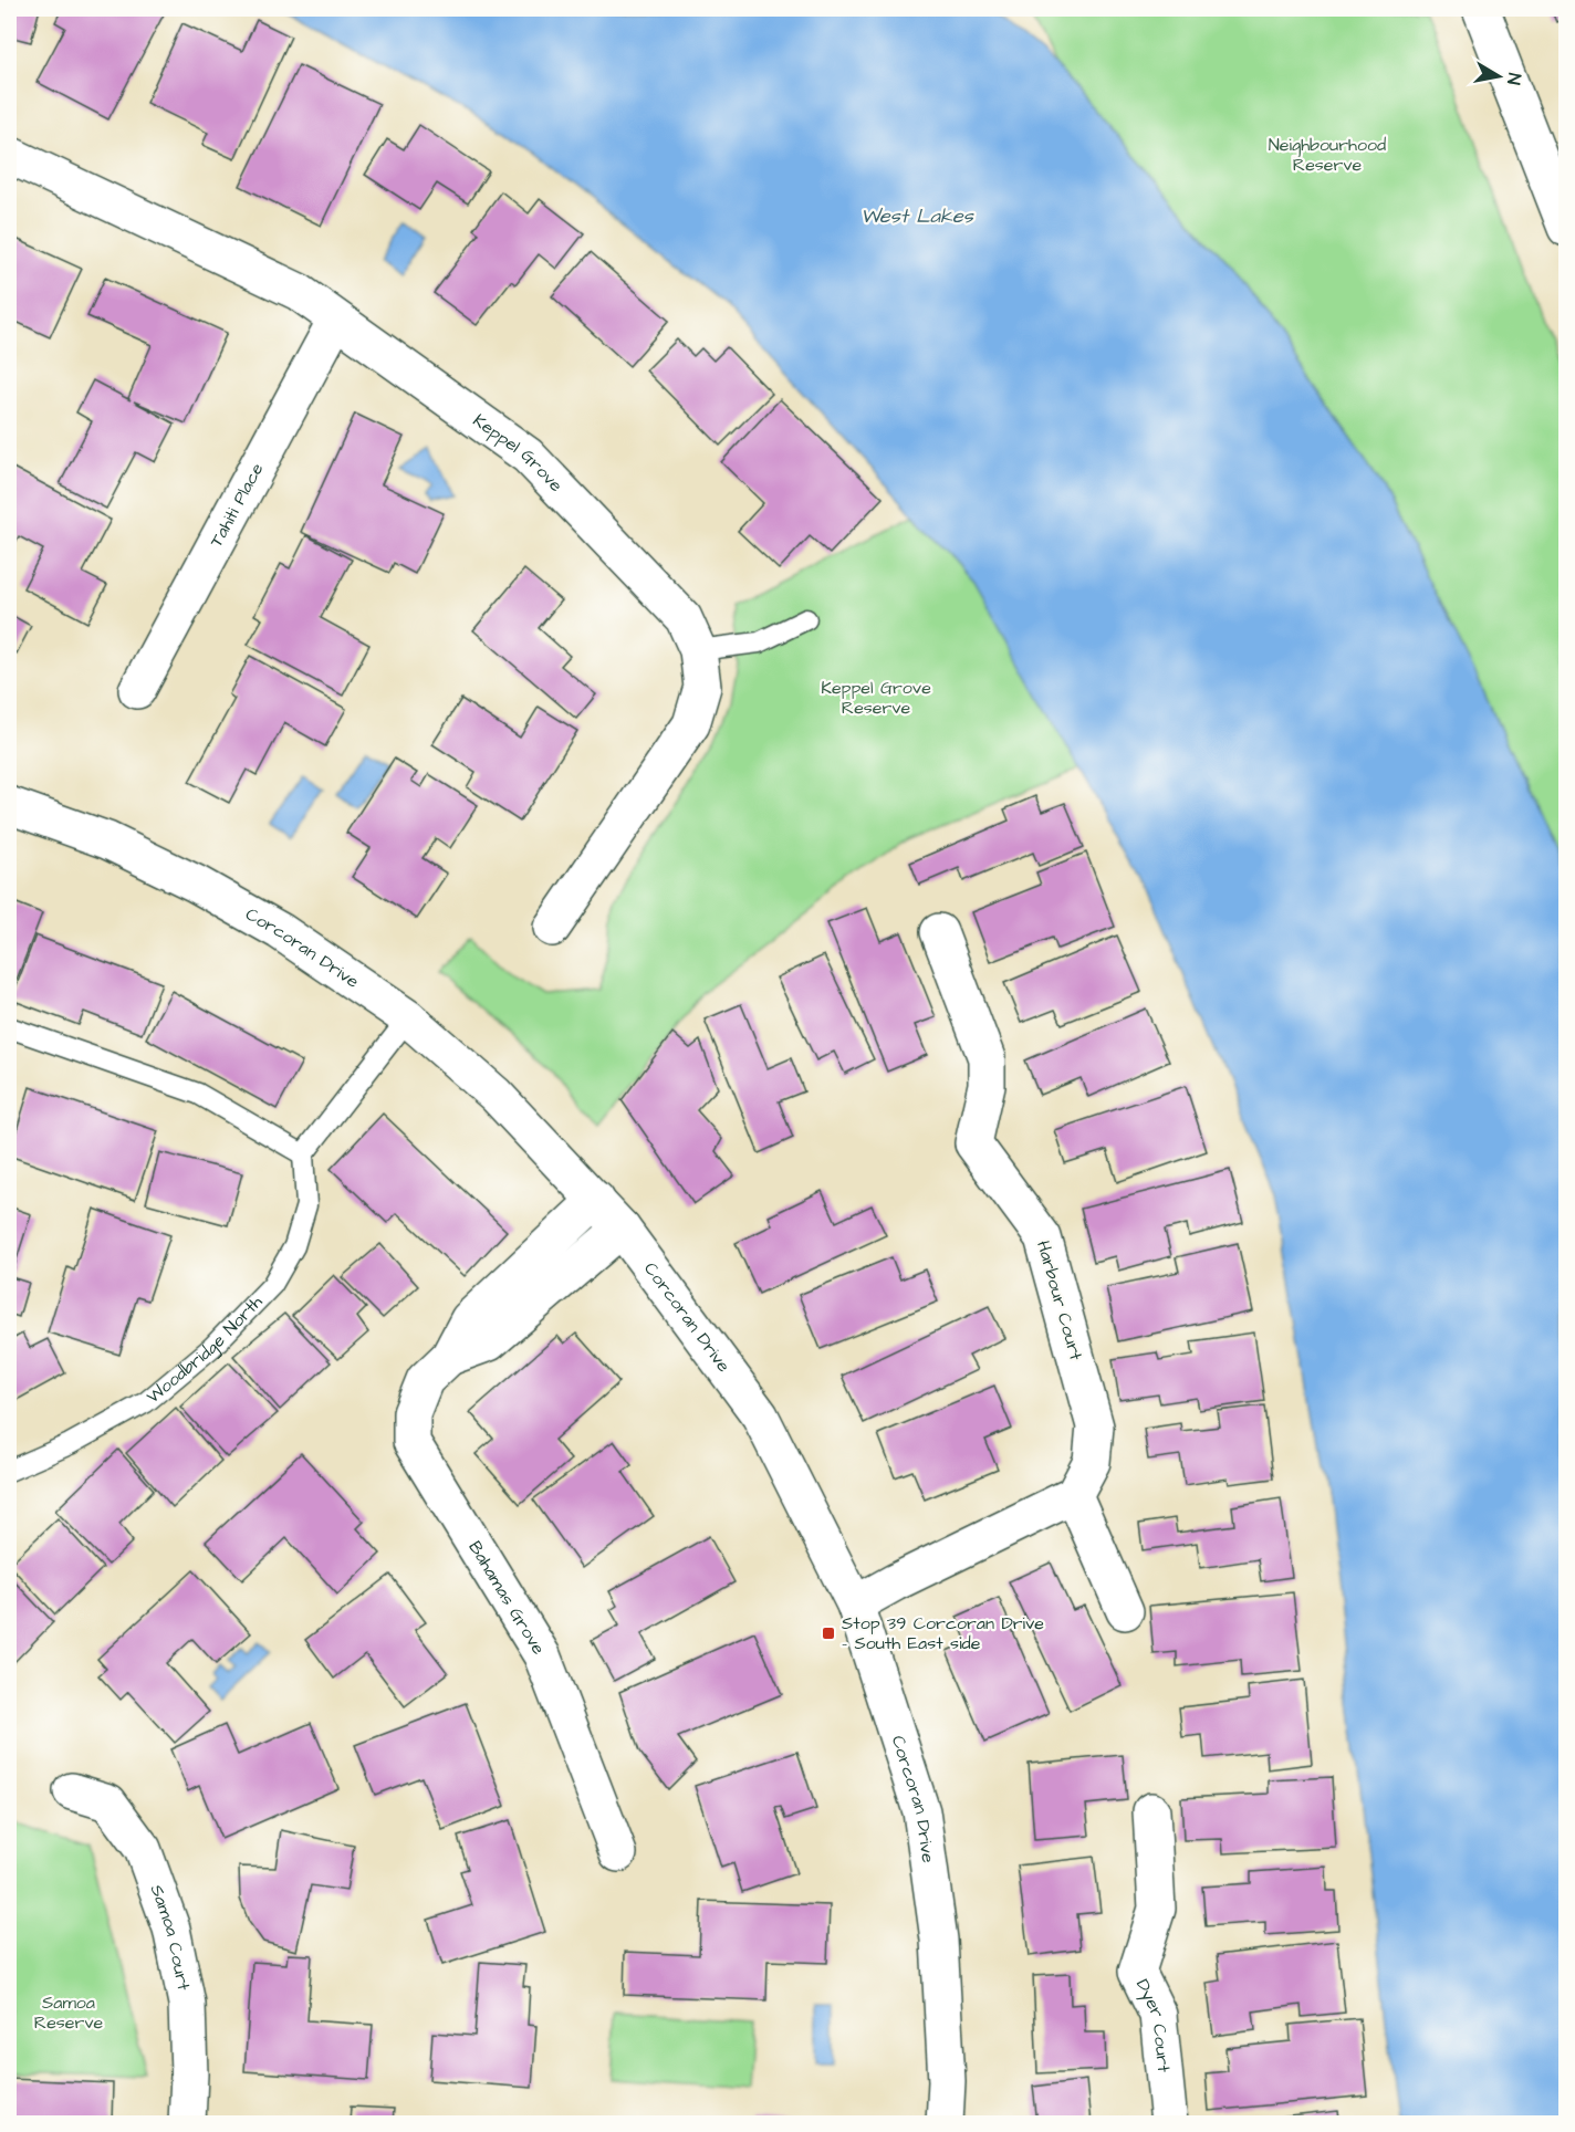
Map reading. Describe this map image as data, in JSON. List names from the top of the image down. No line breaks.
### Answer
{"streets":{"street":["Keppel Grove","Tahiti Place","Corcoran Drive","Harbour Court","Bahamas Grove","Samoa Court","Dyer Court"],"lane":["Woodbridge North"]},"crossings":[["Keppel Grove","Tahiti Place"],["Corcoran Drive","Bahamas Grove"]],"water":["West Lakes"],"parks":["Neighbourhood Reserve","Keppel Grove Reserve","Samoa Reserve"],"places":{"transit":["Stop 39 Corcoran Drive - South East side"]},"north":"right"}
